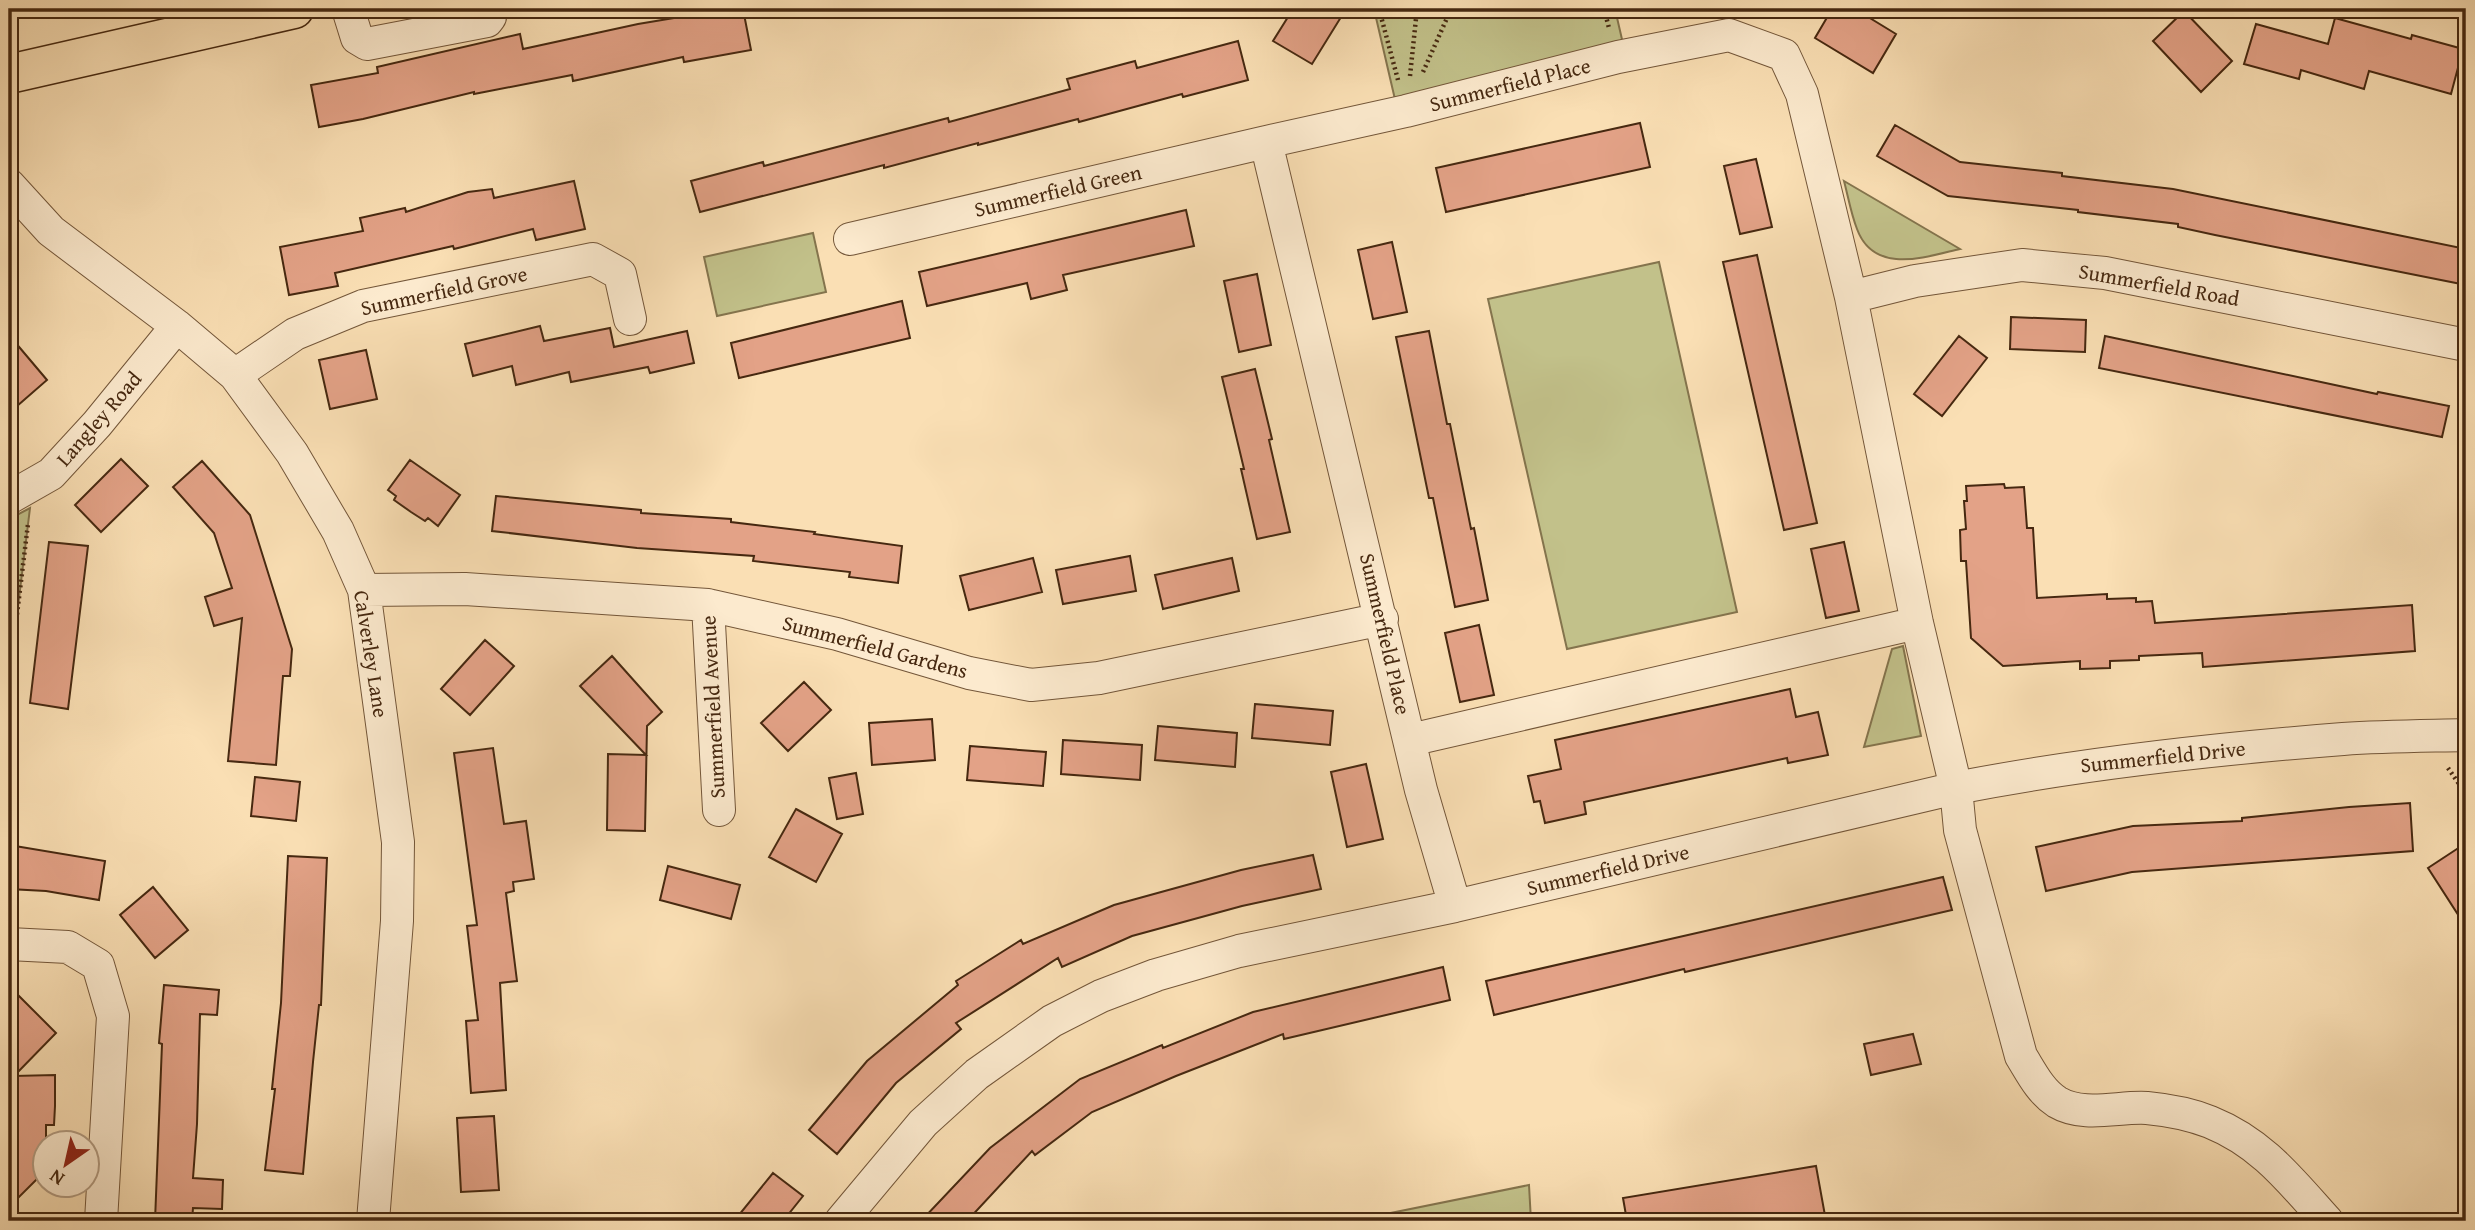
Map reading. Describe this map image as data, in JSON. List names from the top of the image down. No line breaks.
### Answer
{"streets":{"street":["Summerfield Place","Summerfield Green","Summerfield Road","Summerfield Grove","Langley Road","Summerfield Gardens","Calverley Lane","Summerfield Avenue","Summerfield Drive"]},"crossings":[["Summerfield Place","Summerfield Green"],["Summerfield Place","Summerfield Road"],["Summerfield Place","Summerfield Gardens"],["Summerfield Place","Summerfield Drive"],["Summerfield Grove","Calverley Lane"],["Langley Road","Calverley Lane"],["Summerfield Gardens","Calverley Lane"],["Summerfield Gardens","Summerfield Avenue"]],"north":"bottom left"}
